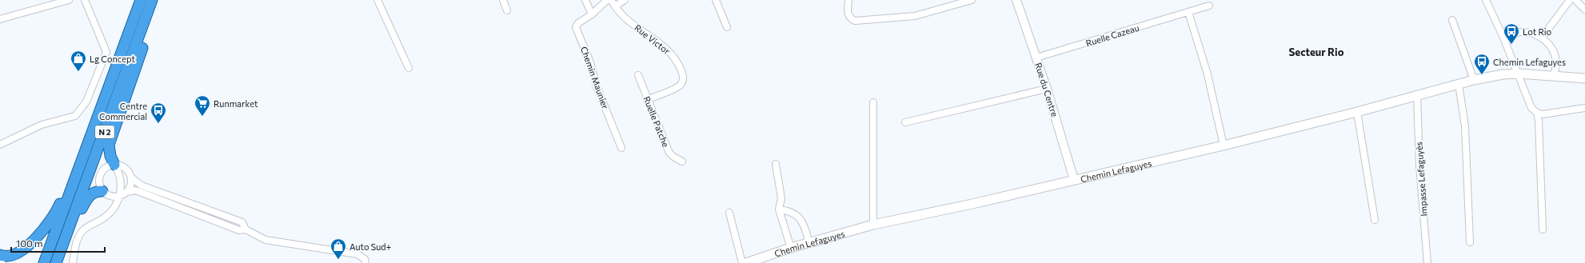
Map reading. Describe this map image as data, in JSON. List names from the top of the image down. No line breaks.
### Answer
{"streets":{"highway":["N 2"],"main road":["Chemin Lefaguyes"],"street":["Ruelle Cazeau","Rue Victor","Chemin Maunier","Rue du Centre","Ruelle Patche","Impasse Lefaguyès"]},"crossings":[["Ruelle Cazeau","Rue du Centre"],["Rue Victor","Ruelle Patche"],["Rue du Centre","Chemin Lefaguyes"],["Chemin Lefaguyes","Impasse Lefaguyès"]],"districts":["Secteur Rio"],"places":{"bus stop":["Lot Rio","Chemin Lefaguyes","Centre Commercial"],"shop":["Lg Concept","Auto Sud+"],"supermarket":["Runmarket"]},"scale_bar":"100 m"}
